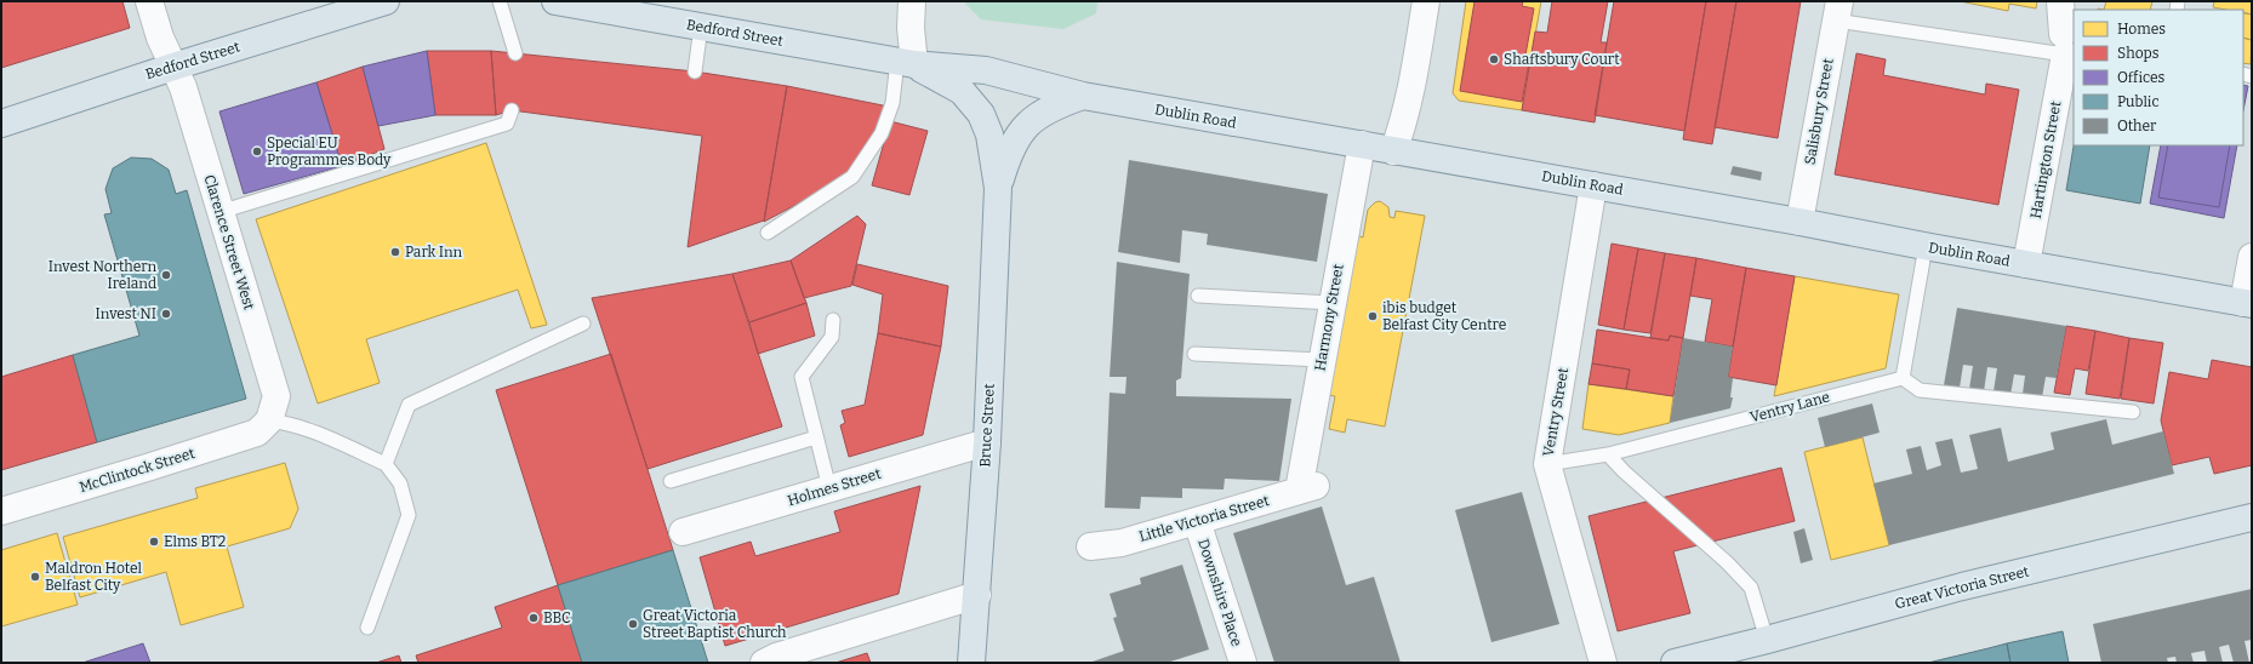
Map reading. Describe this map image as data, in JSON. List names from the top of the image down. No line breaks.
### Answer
{"streets":{"main road":["Bedford Street","Dublin Road","Bruce Street","Great Victoria Street"],"street":["Salisbury Street","Hartington Street","Clarence Street West","Harmony Street","Ventry Street","McClintock Street","Holmes Street","Little Victoria Street","Downshire Place"],"lane":["Ventry Lane"]},"crossings":[["Bedford Street","Dublin Road"],["Bedford Street","Clarence Street West"],["Bedford Street","Bruce Street"],["Salisbury Street","Dublin Road"],["Dublin Road","Hartington Street"],["Dublin Road","Harmony Street"],["Dublin Road","Ventry Street"],["Dublin Road","Bruce Street"],["Clarence Street West","McClintock Street"],["Harmony Street","Little Victoria Street"],["Ventry Lane","Ventry Street"],["Bruce Street","Holmes Street"],["Little Victoria Street","Downshire Place"]],"places":["Shaftsbury Court","Special EU Programmes Body","Park Inn","Invest Northern Ireland","Invest NI","ibis budget Belfast City Centre","Elms BT2","Maldron Hotel Belfast City","BBC","Great Victoria Street Baptist Church"],"legend":["Homes","Shops","Offices","Public","Other"]}
